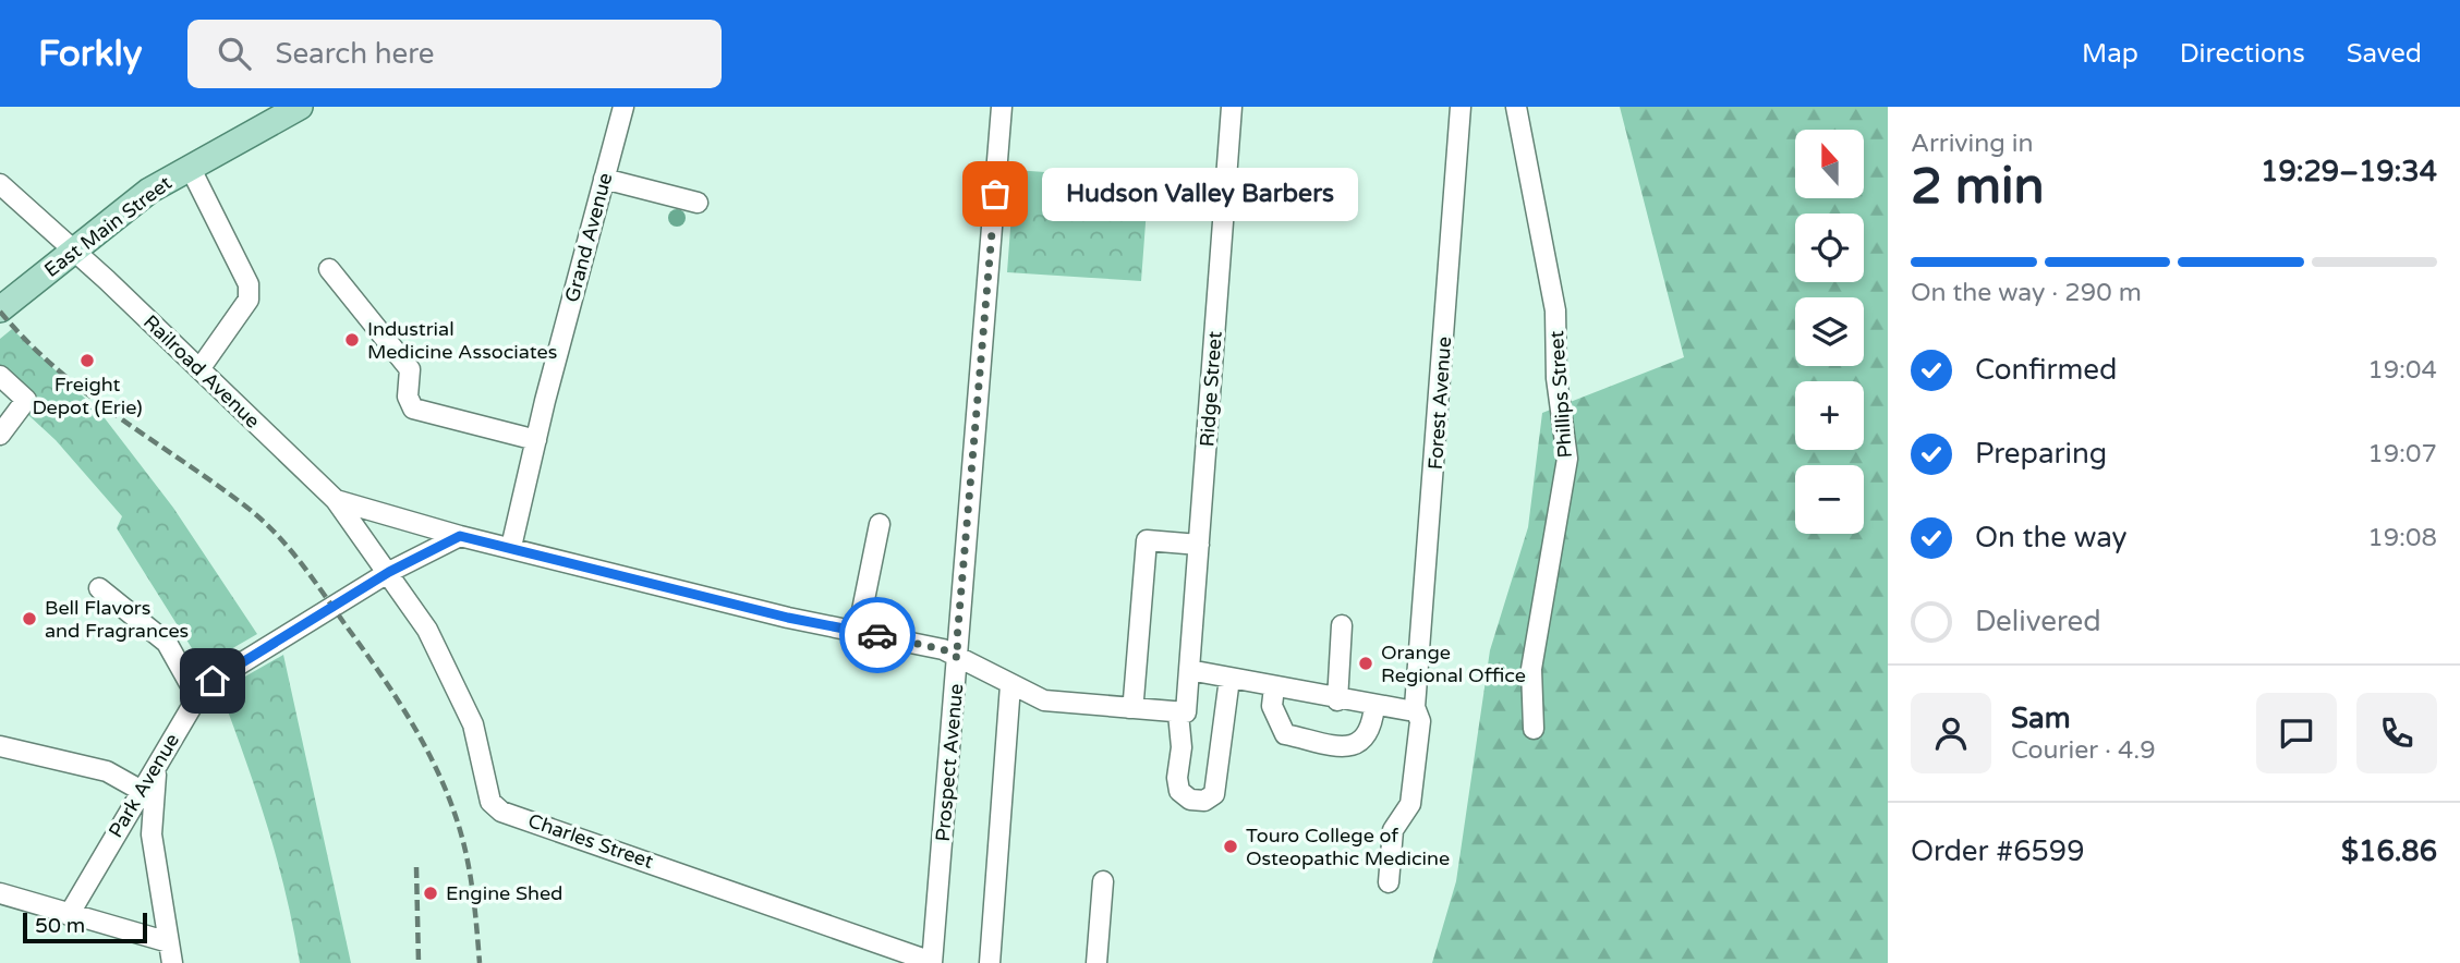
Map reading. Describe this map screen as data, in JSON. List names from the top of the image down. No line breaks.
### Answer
{"streets":{"main road":["East Main Street"],"street":["Grand Avenue","Railroad Avenue","Ridge Street","Phillips Street","Forest Avenue","Prospect Avenue","Park Avenue","Charles Street"]},"crossings":[["East Main Street","Railroad Avenue"],["Railroad Avenue","Park Avenue"],["Railroad Avenue","Charles Street"],["Prospect Avenue","Charles Street"],["Park Avenue","Charles Street"]],"places":["Hudson Valley Barbers","Industrial Medicine Associates","Freight Depot (Erie)","Bell Flavors and Fragrances","Orange Regional Office","Touro College of Osteopathic Medicine","Engine Shed"],"scale_bar":"50 m","north":"top","page":{"header":"Forkly","search":"Search here","nav":["Map","Directions","Saved"],"heading":["2 min","Arriving in","19:29–19:34"],"panel":["Sam","Courier · 4.9","Order #6599","$16.86"],"map_buttons":["+","−"],"bubble":"Hudson Valley Barbers","bar":"On the way · 290 m","list":[["Confirmed","19:04"],["Preparing","19:07"],["On the way","19:08"],"Delivered"],"scale":"50 m"}}
